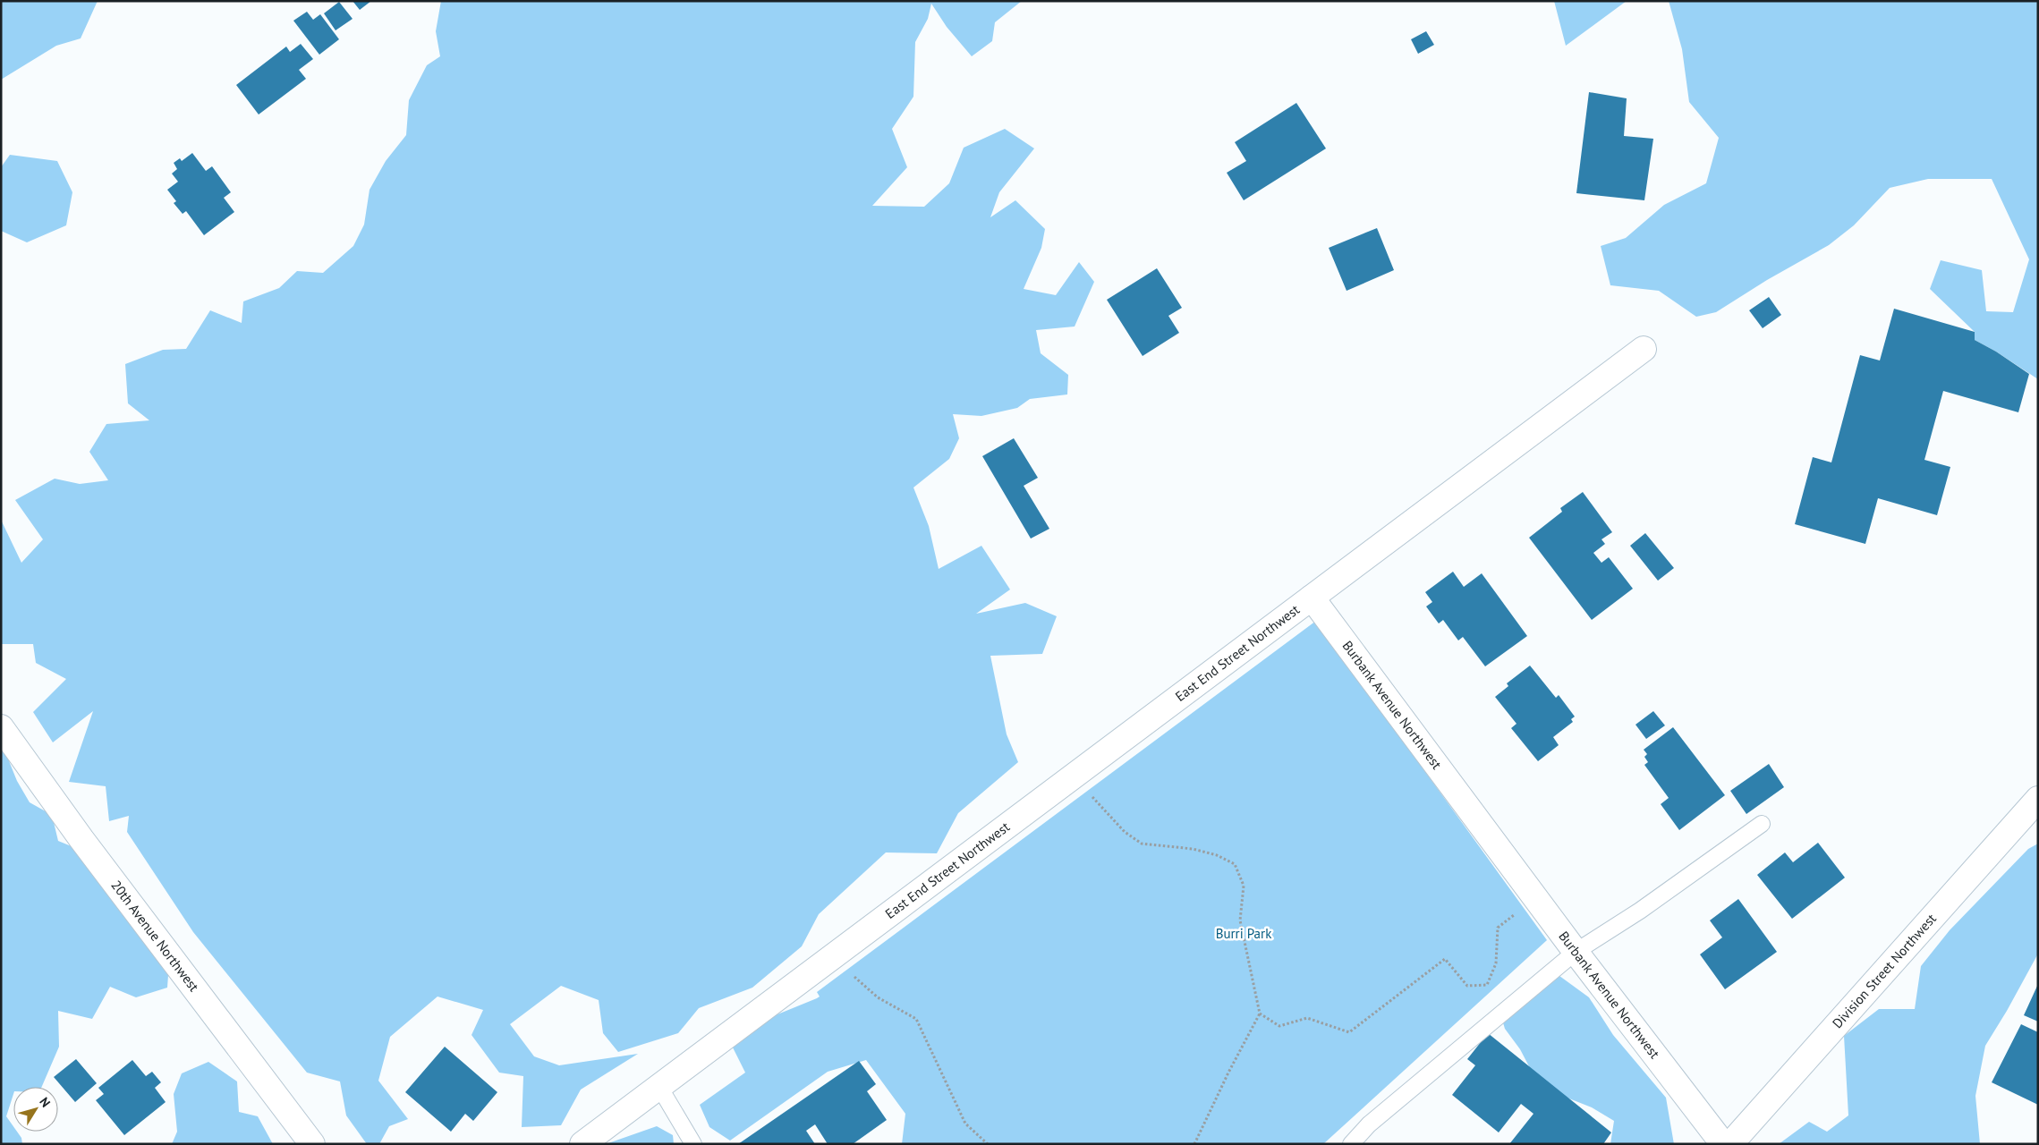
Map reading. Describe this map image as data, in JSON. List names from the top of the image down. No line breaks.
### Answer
{"streets":{"street":["East End Street Northwest","Burbank Avenue Northwest","20th Avenue Northwest","Division Street Northwest"]},"crossings":[["East End Street Northwest","Burbank Avenue Northwest"]],"parks":["Burri Park"],"north":"top right"}
